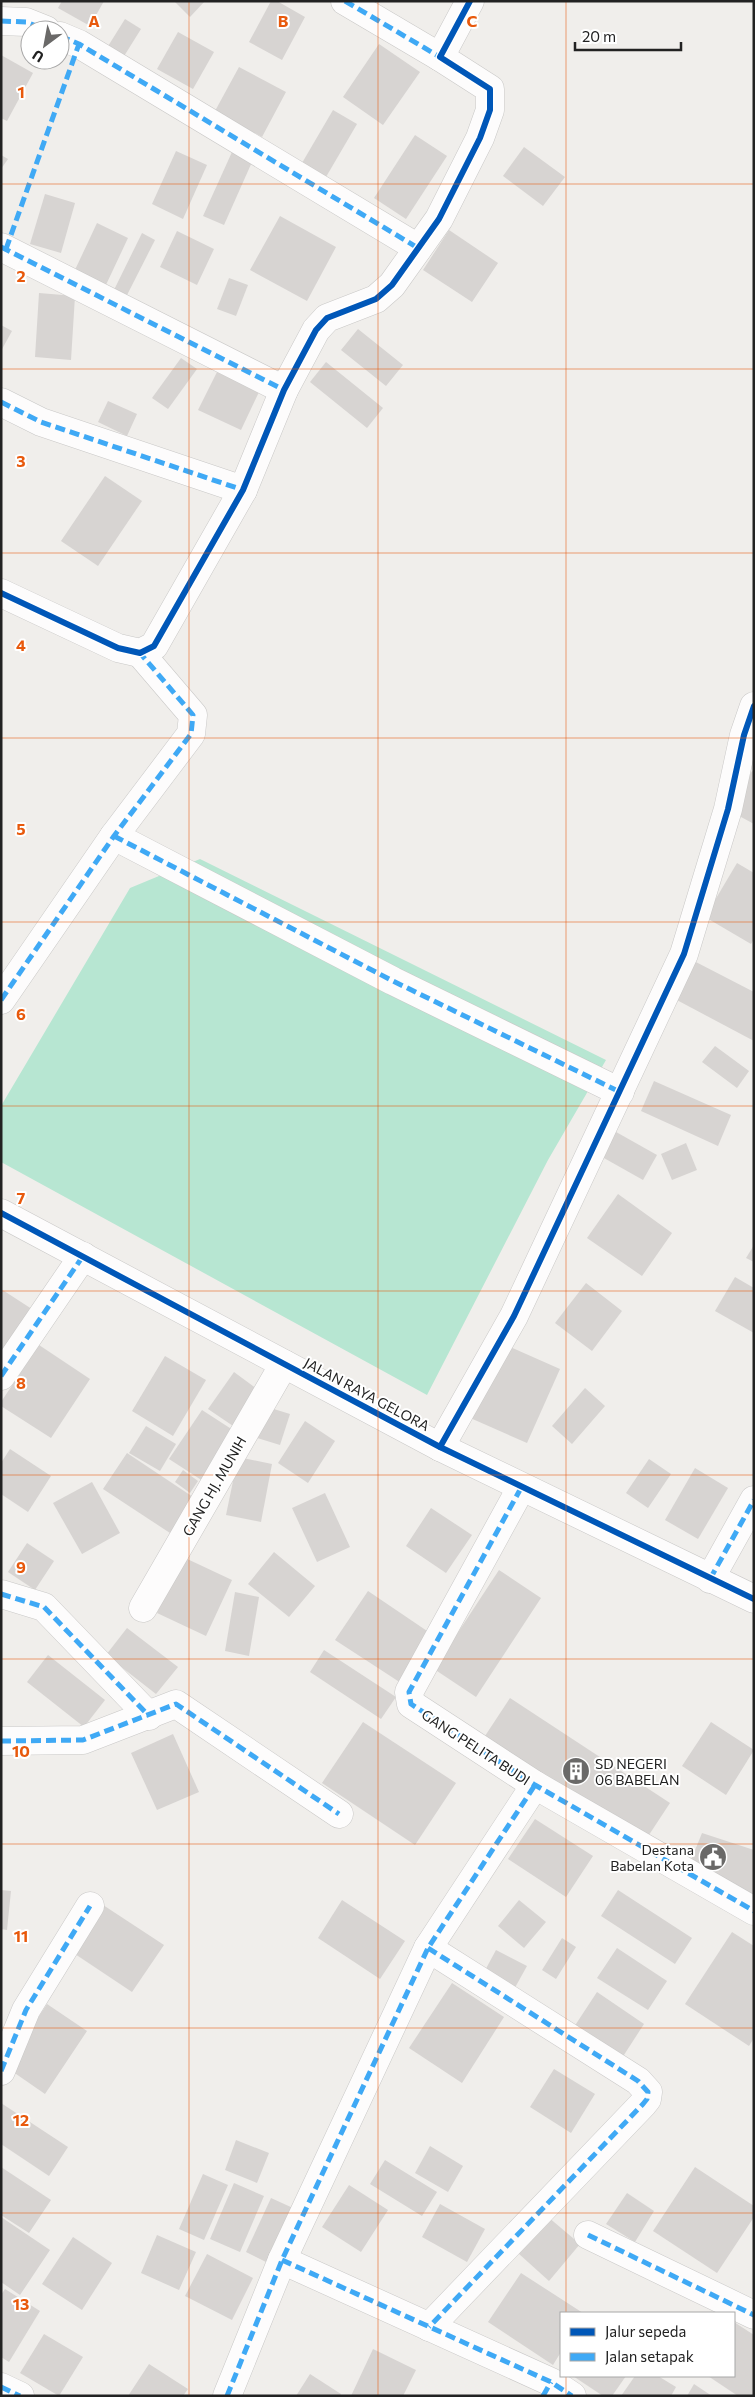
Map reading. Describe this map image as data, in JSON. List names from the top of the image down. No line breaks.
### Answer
{"streets":{"street":["JALAN RAYA GELORA","GANG HJ. MUNIH","GANG PELITA BUDI"]},"crossings":[["JALAN RAYA GELORA","GANG HJ. MUNIH"],["JALAN RAYA GELORA","GANG PELITA BUDI"]],"places":{"building":["SD NEGERI 06 BABELAN"],"public building":["Destana Babelan Kota"]},"legend":["Jalur sepeda","Jalan setapak"],"scale_bar":"20 m","north":"bottom left","grid":{"columns":["A","B","C"],"rows":["1","2","3","4","5","6","7","8","9","10","11","12","13"]}}
